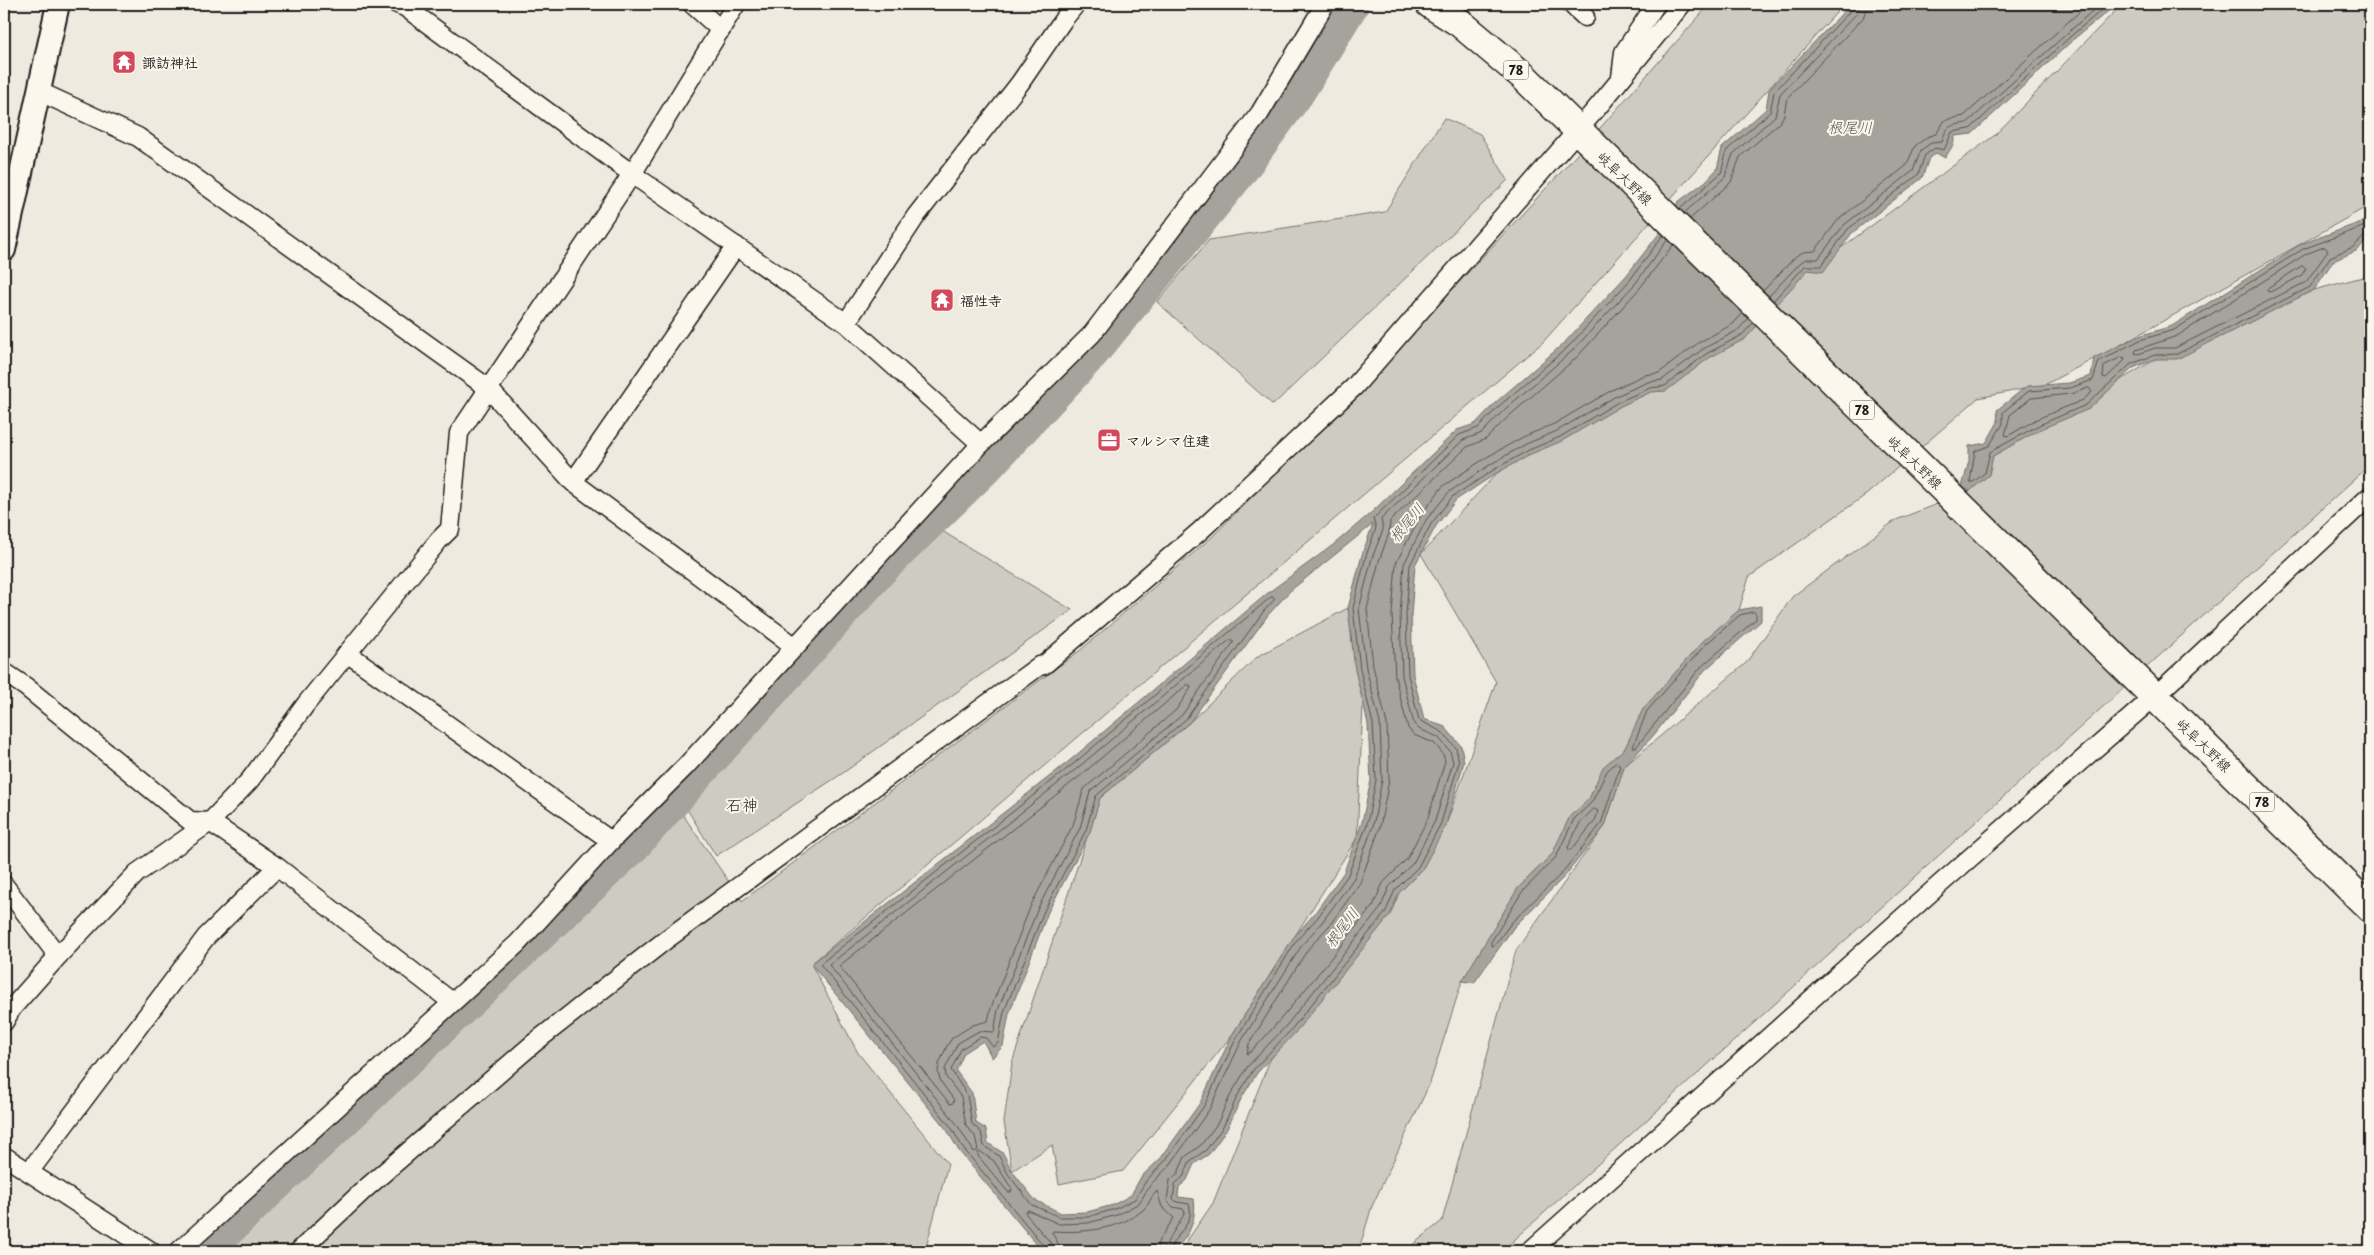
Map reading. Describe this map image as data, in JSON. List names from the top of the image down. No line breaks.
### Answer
{"streets":{"main road":["78","岐阜大野線"]},"districts":["石神"],"water":["根尾川"],"places":{"temple":["諏訪神社","福性寺"],"office":["マルシマ住建"]}}
